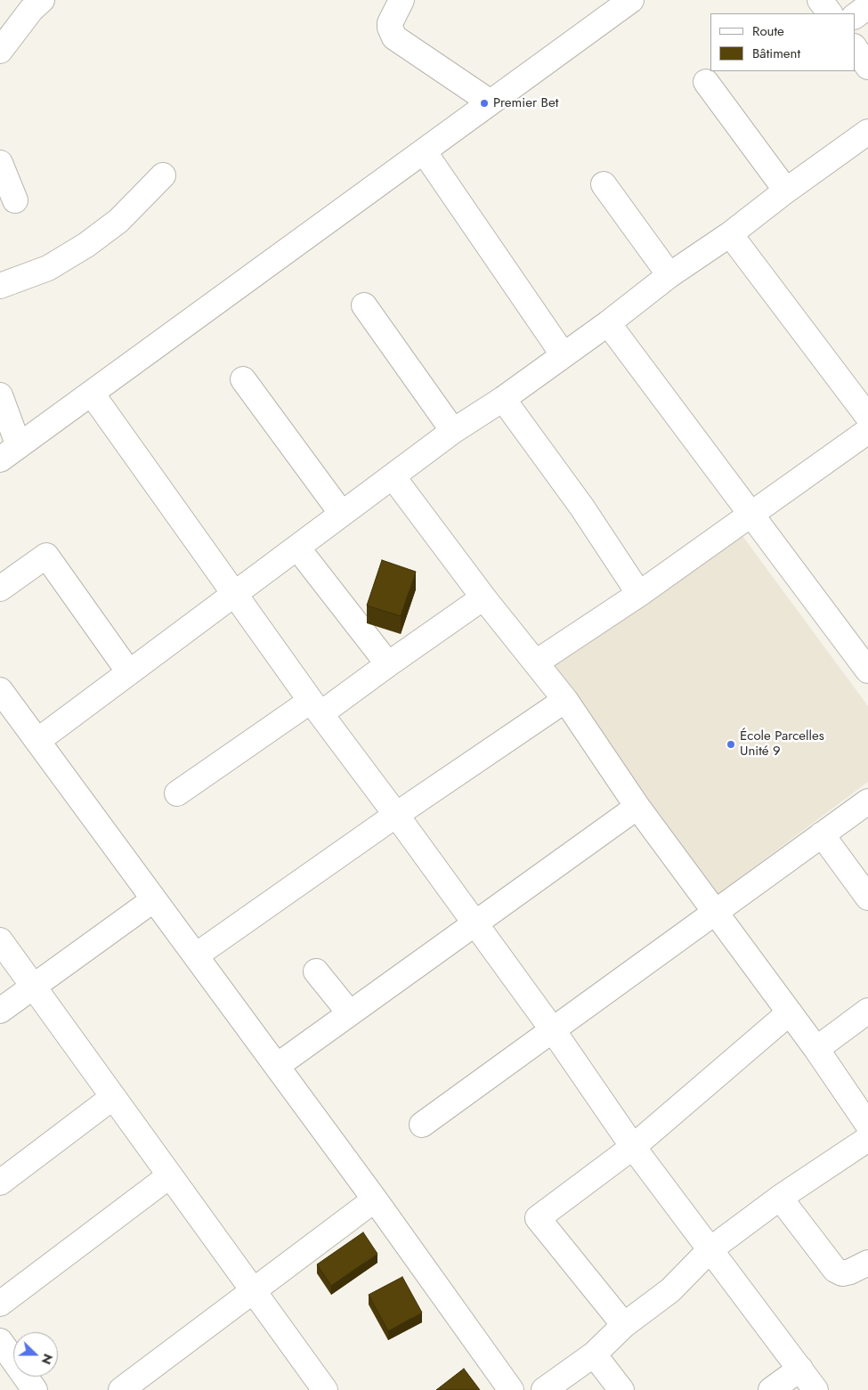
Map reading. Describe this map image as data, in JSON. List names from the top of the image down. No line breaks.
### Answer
{"places":["Premier Bet","École Parcelles Unité 9"],"legend":["Route","Bâtiment"],"north":"right"}
